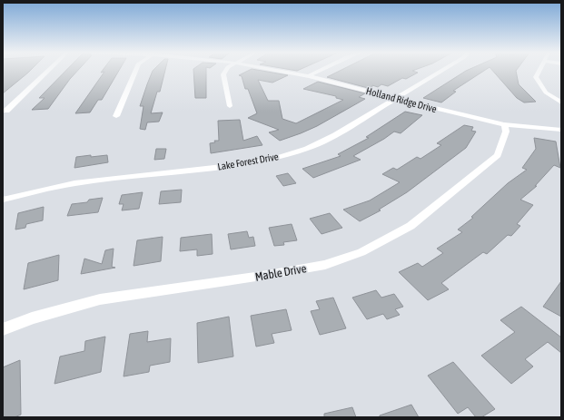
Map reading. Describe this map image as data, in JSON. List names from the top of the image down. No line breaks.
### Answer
{"streets":{"street":["Holland Ridge Drive","Lake Forest Drive","Mable Drive"]},"crossings":[["Holland Ridge Drive","Lake Forest Drive"],["Holland Ridge Drive","Mable Drive"]]}
